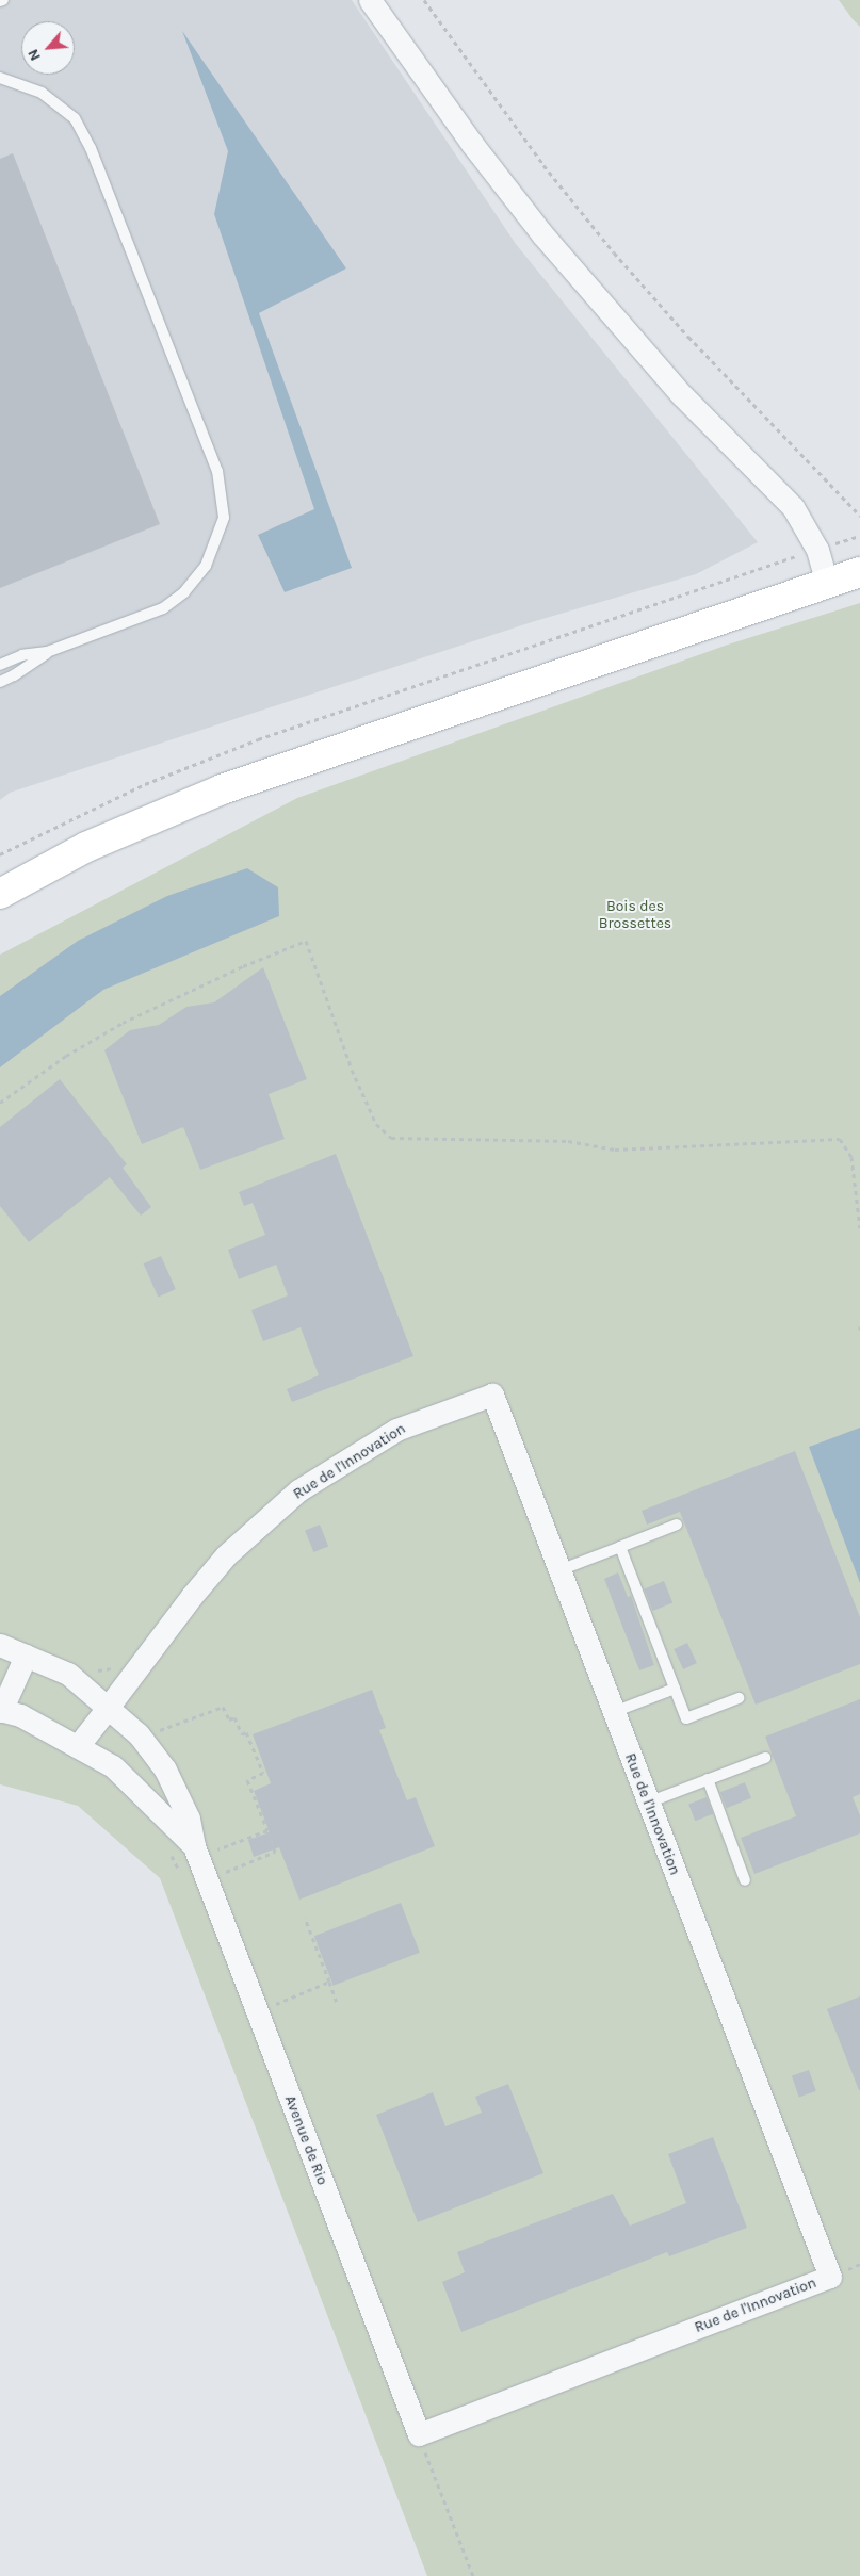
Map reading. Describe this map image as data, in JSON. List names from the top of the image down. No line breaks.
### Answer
{"streets":{"street":["Rue de l'Innovation","Avenue de Rio"]},"crossings":[["Rue de l'Innovation","Avenue de Rio"]],"parks":["Bois des Brossettes"],"north":"bottom left"}
